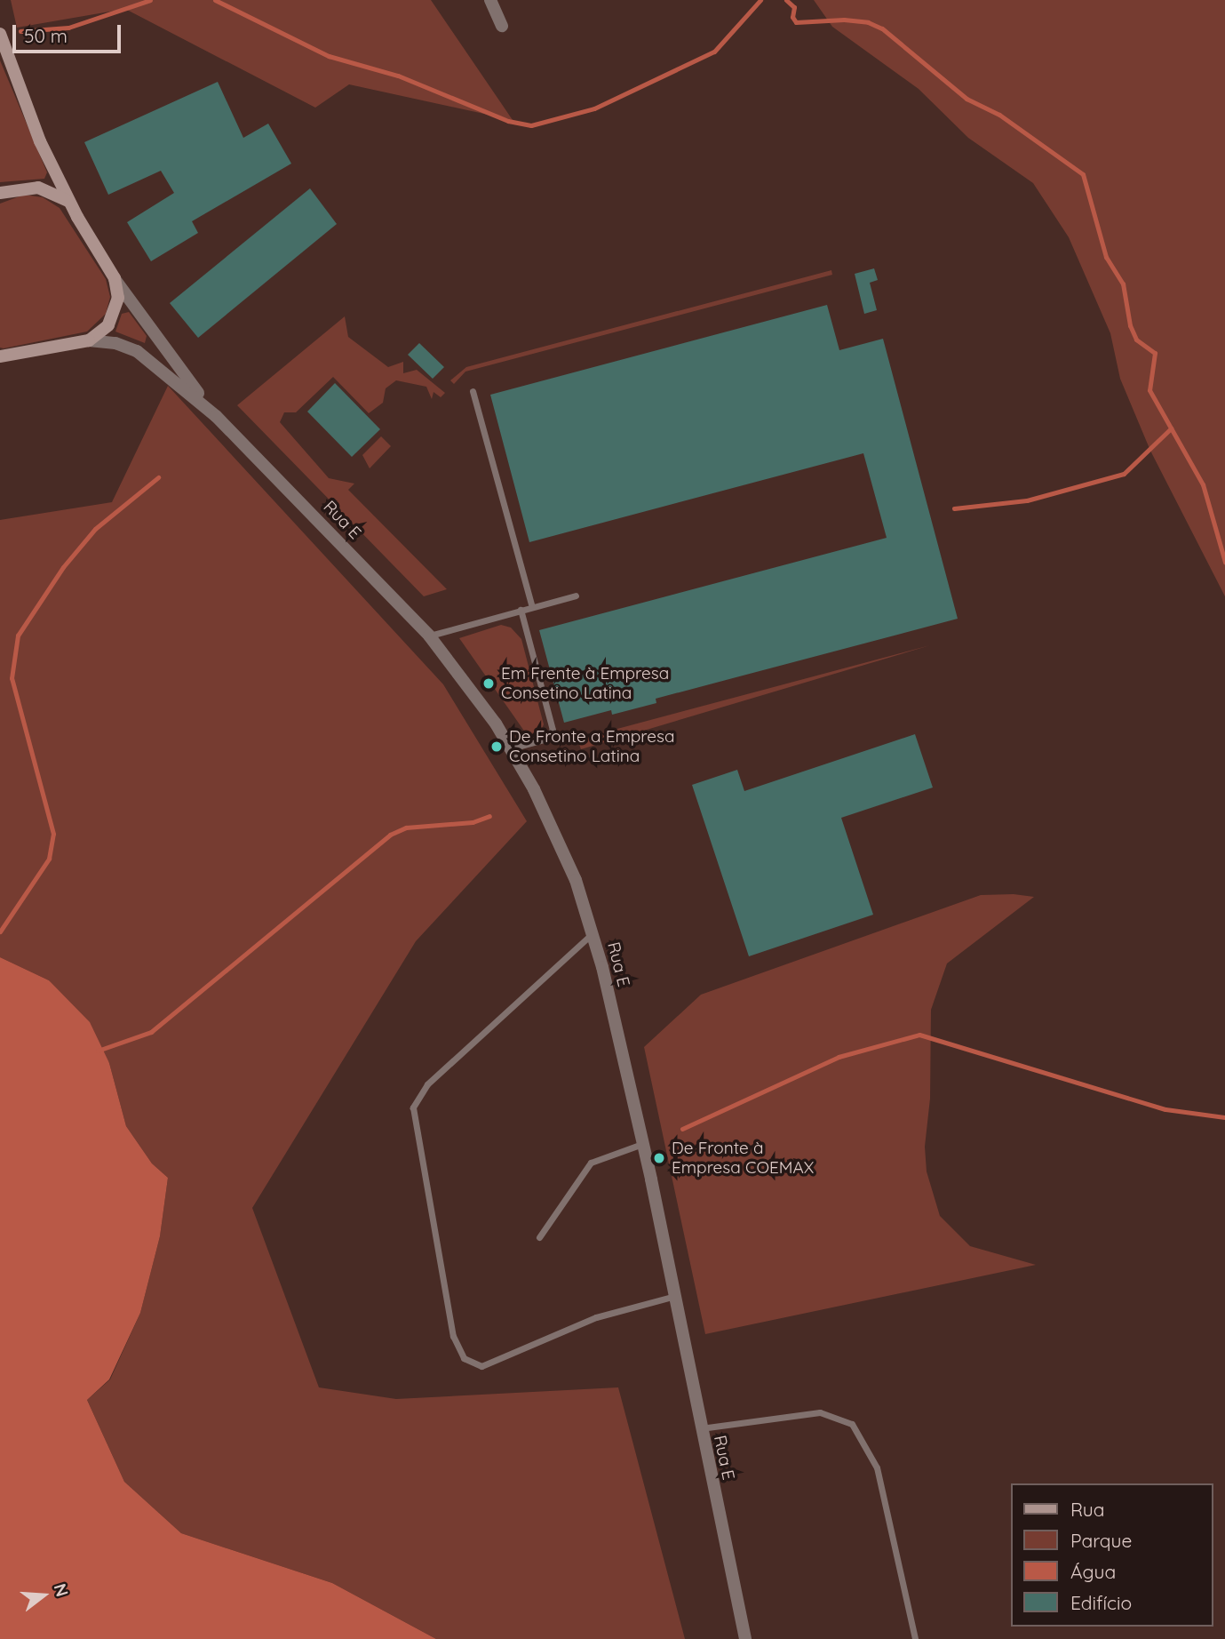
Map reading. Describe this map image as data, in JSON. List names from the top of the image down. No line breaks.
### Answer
{"streets":{"street":["Rua E"]},"places":["Em Frente à Empresa Consetino Latina","De Fronte a Empresa Consetino Latina","De Fronte à Empresa COEMAX"],"legend":["Rua","Parque","Água","Edifício"],"scale_bar":"50 m","north":"right"}
